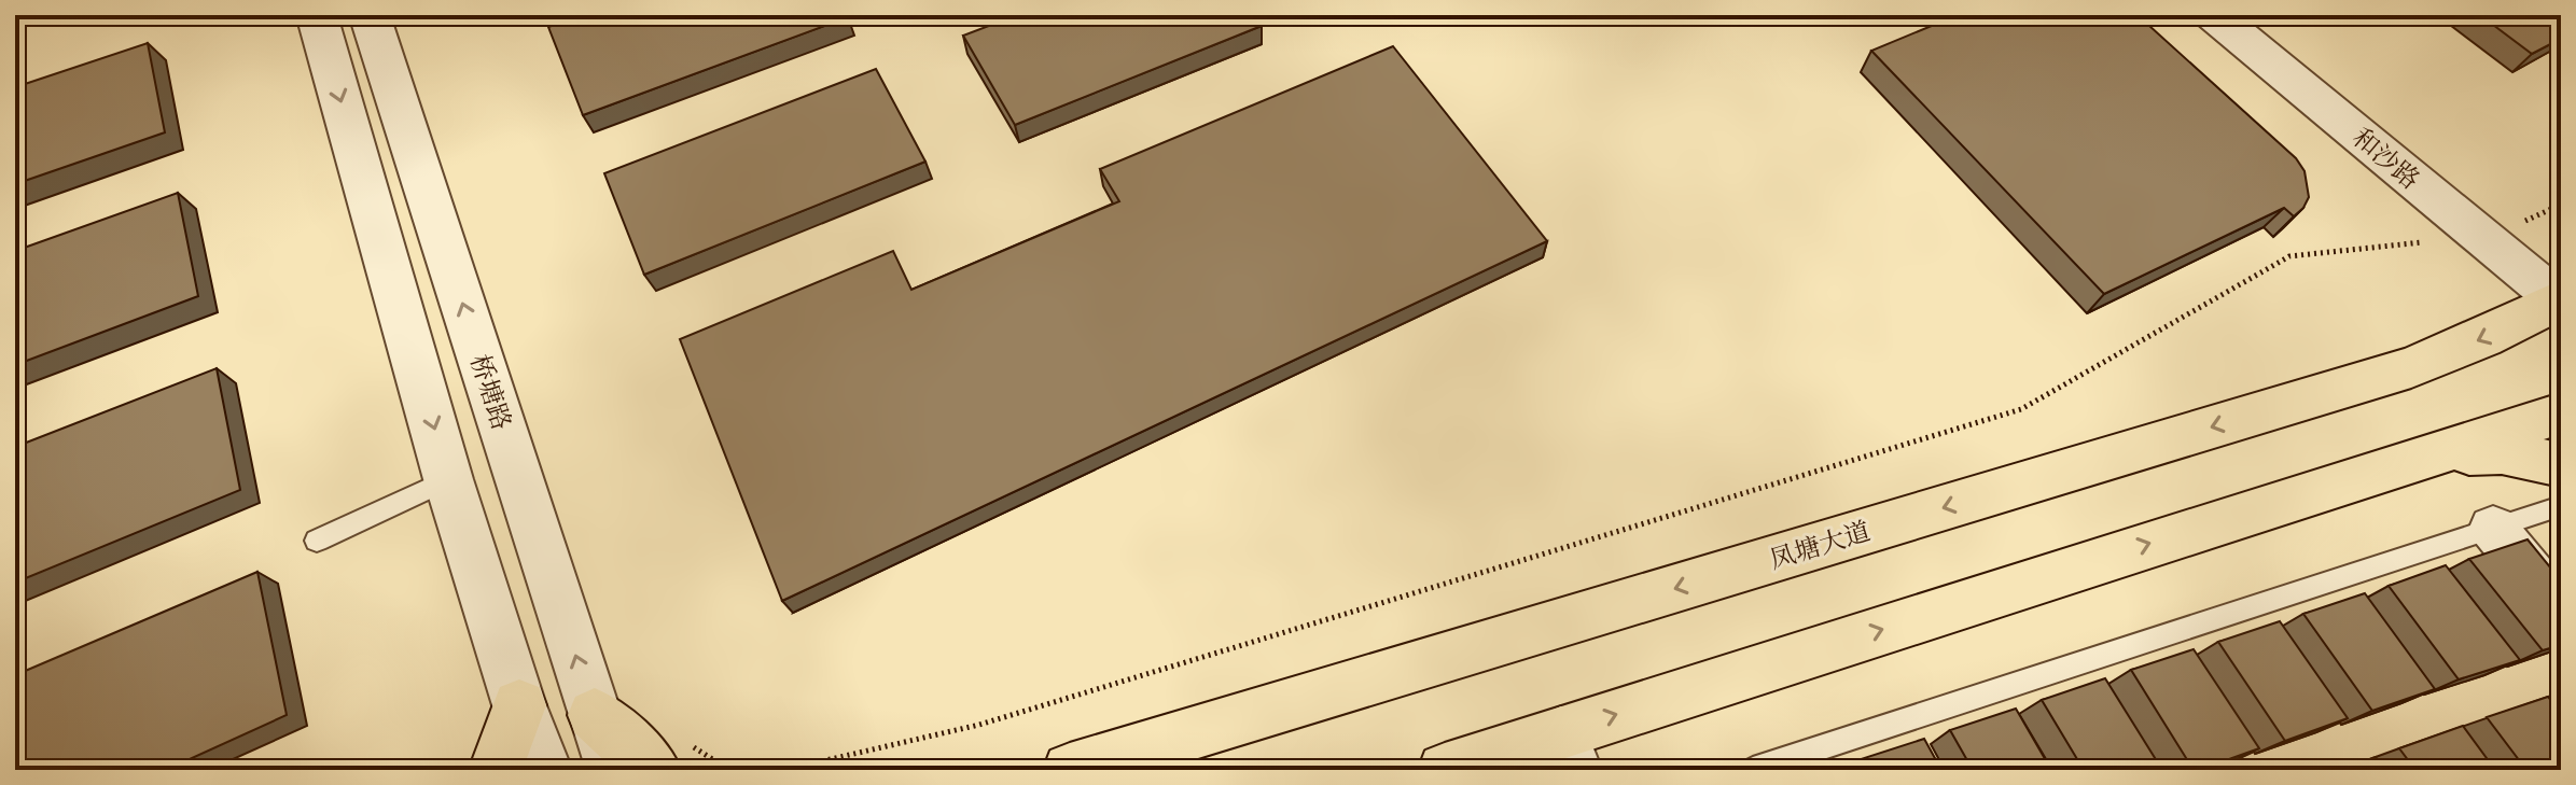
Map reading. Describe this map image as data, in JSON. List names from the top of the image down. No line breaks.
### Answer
{"streets":{"main road":["凤塘大道"],"street":["和沙路","桥塘路"]},"crossings":[["和沙路","凤塘大道"]]}
